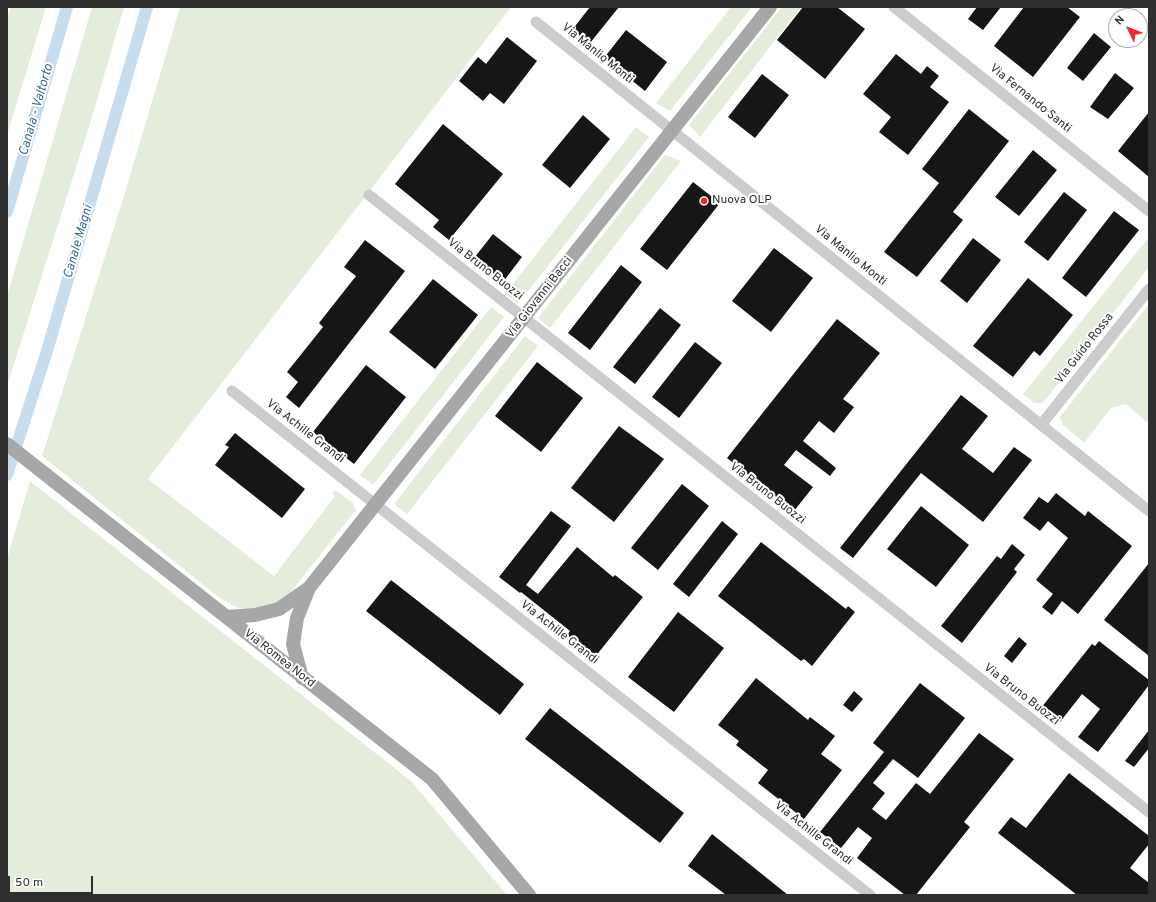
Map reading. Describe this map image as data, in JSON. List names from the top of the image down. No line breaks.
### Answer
{"streets":{"main road":["Via Giovanni Bacci","Via Romea Nord"],"street":["Via Manlio Monti","Via Fernando Santi","Via Bruno Buozzi","Via Guido Rossa","Via Achille Grandi"]},"crossings":[["Via Manlio Monti","Via Giovanni Bacci"],["Via Manlio Monti","Via Guido Rossa"],["Via Bruno Buozzi","Via Giovanni Bacci"],["Via Giovanni Bacci","Via Achille Grandi"],["Via Giovanni Bacci","Via Romea Nord"]],"water":["Canala - Valtorto","Canale Magni"],"places":["Nuova OLP"],"scale_bar":"50 m","north":"top left"}
